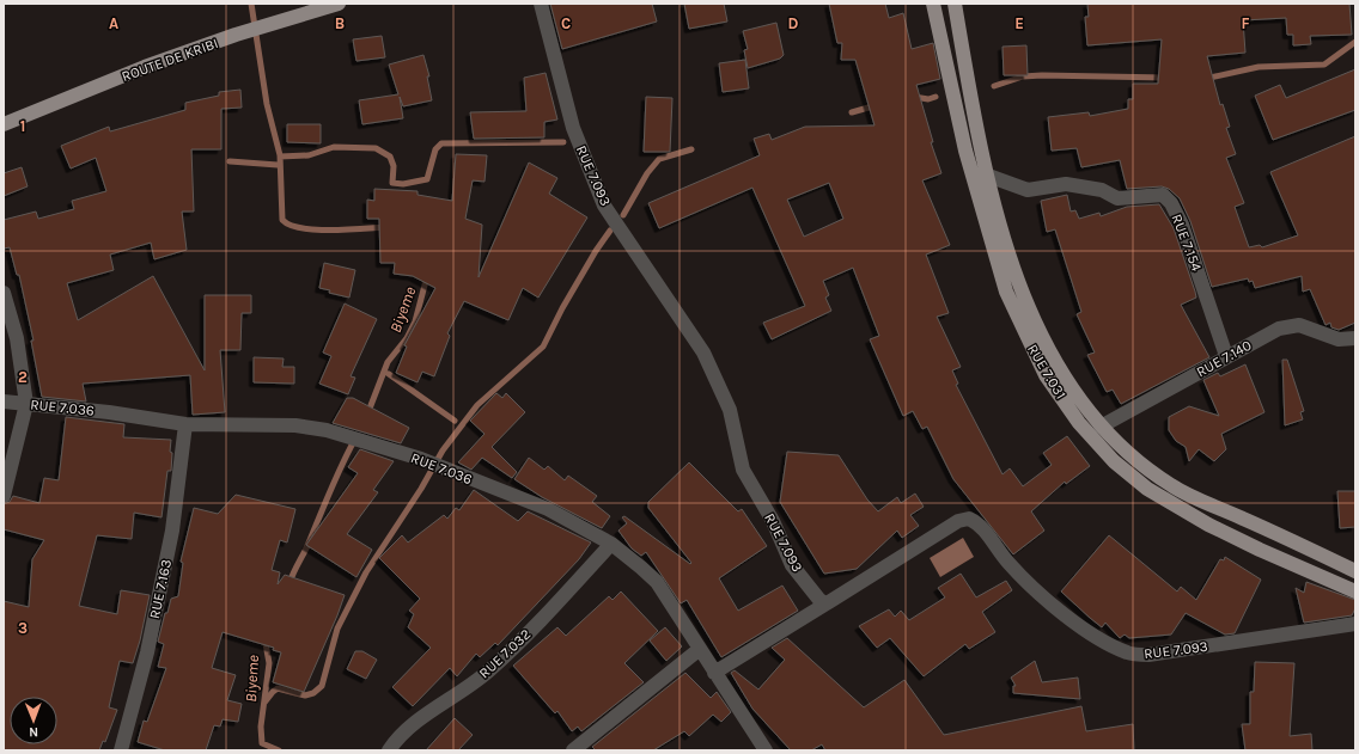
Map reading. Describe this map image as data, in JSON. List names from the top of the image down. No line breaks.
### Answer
{"streets":{"main road":["ROUTE DE KRIBI","RUE 7.031"],"street":["RUE 7.093","RUE 7.154","RUE 7.140","RUE 7.036","RUE 7.163","RUE 7.032"]},"crossings":[["RUE 7.154","RUE 7.140"],["RUE 7.154","RUE 7.031"],["RUE 7.140","RUE 7.031"],["RUE 7.036","RUE 7.163"],["RUE 7.036","RUE 7.032"]],"water":["Biyeme"],"north":"bottom","grid":{"columns":["A","B","C","D","E","F"],"rows":["1","2","3"]}}
